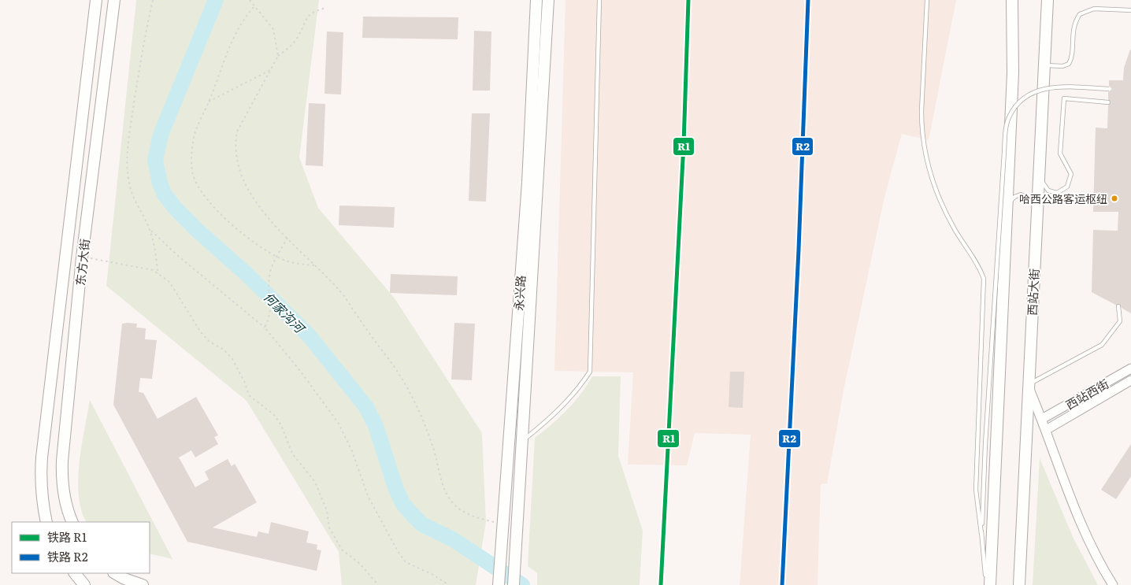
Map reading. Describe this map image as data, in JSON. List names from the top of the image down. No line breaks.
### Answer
{"streets":{"main road":["东方大街","西站大街","永兴路"],"street":["西站西街"]},"water":["何家沟河"],"places":["哈西公路客运枢纽"],"lines":["rail line R1","rail line R2"],"legend":["铁路 R1","铁路 R2"]}
